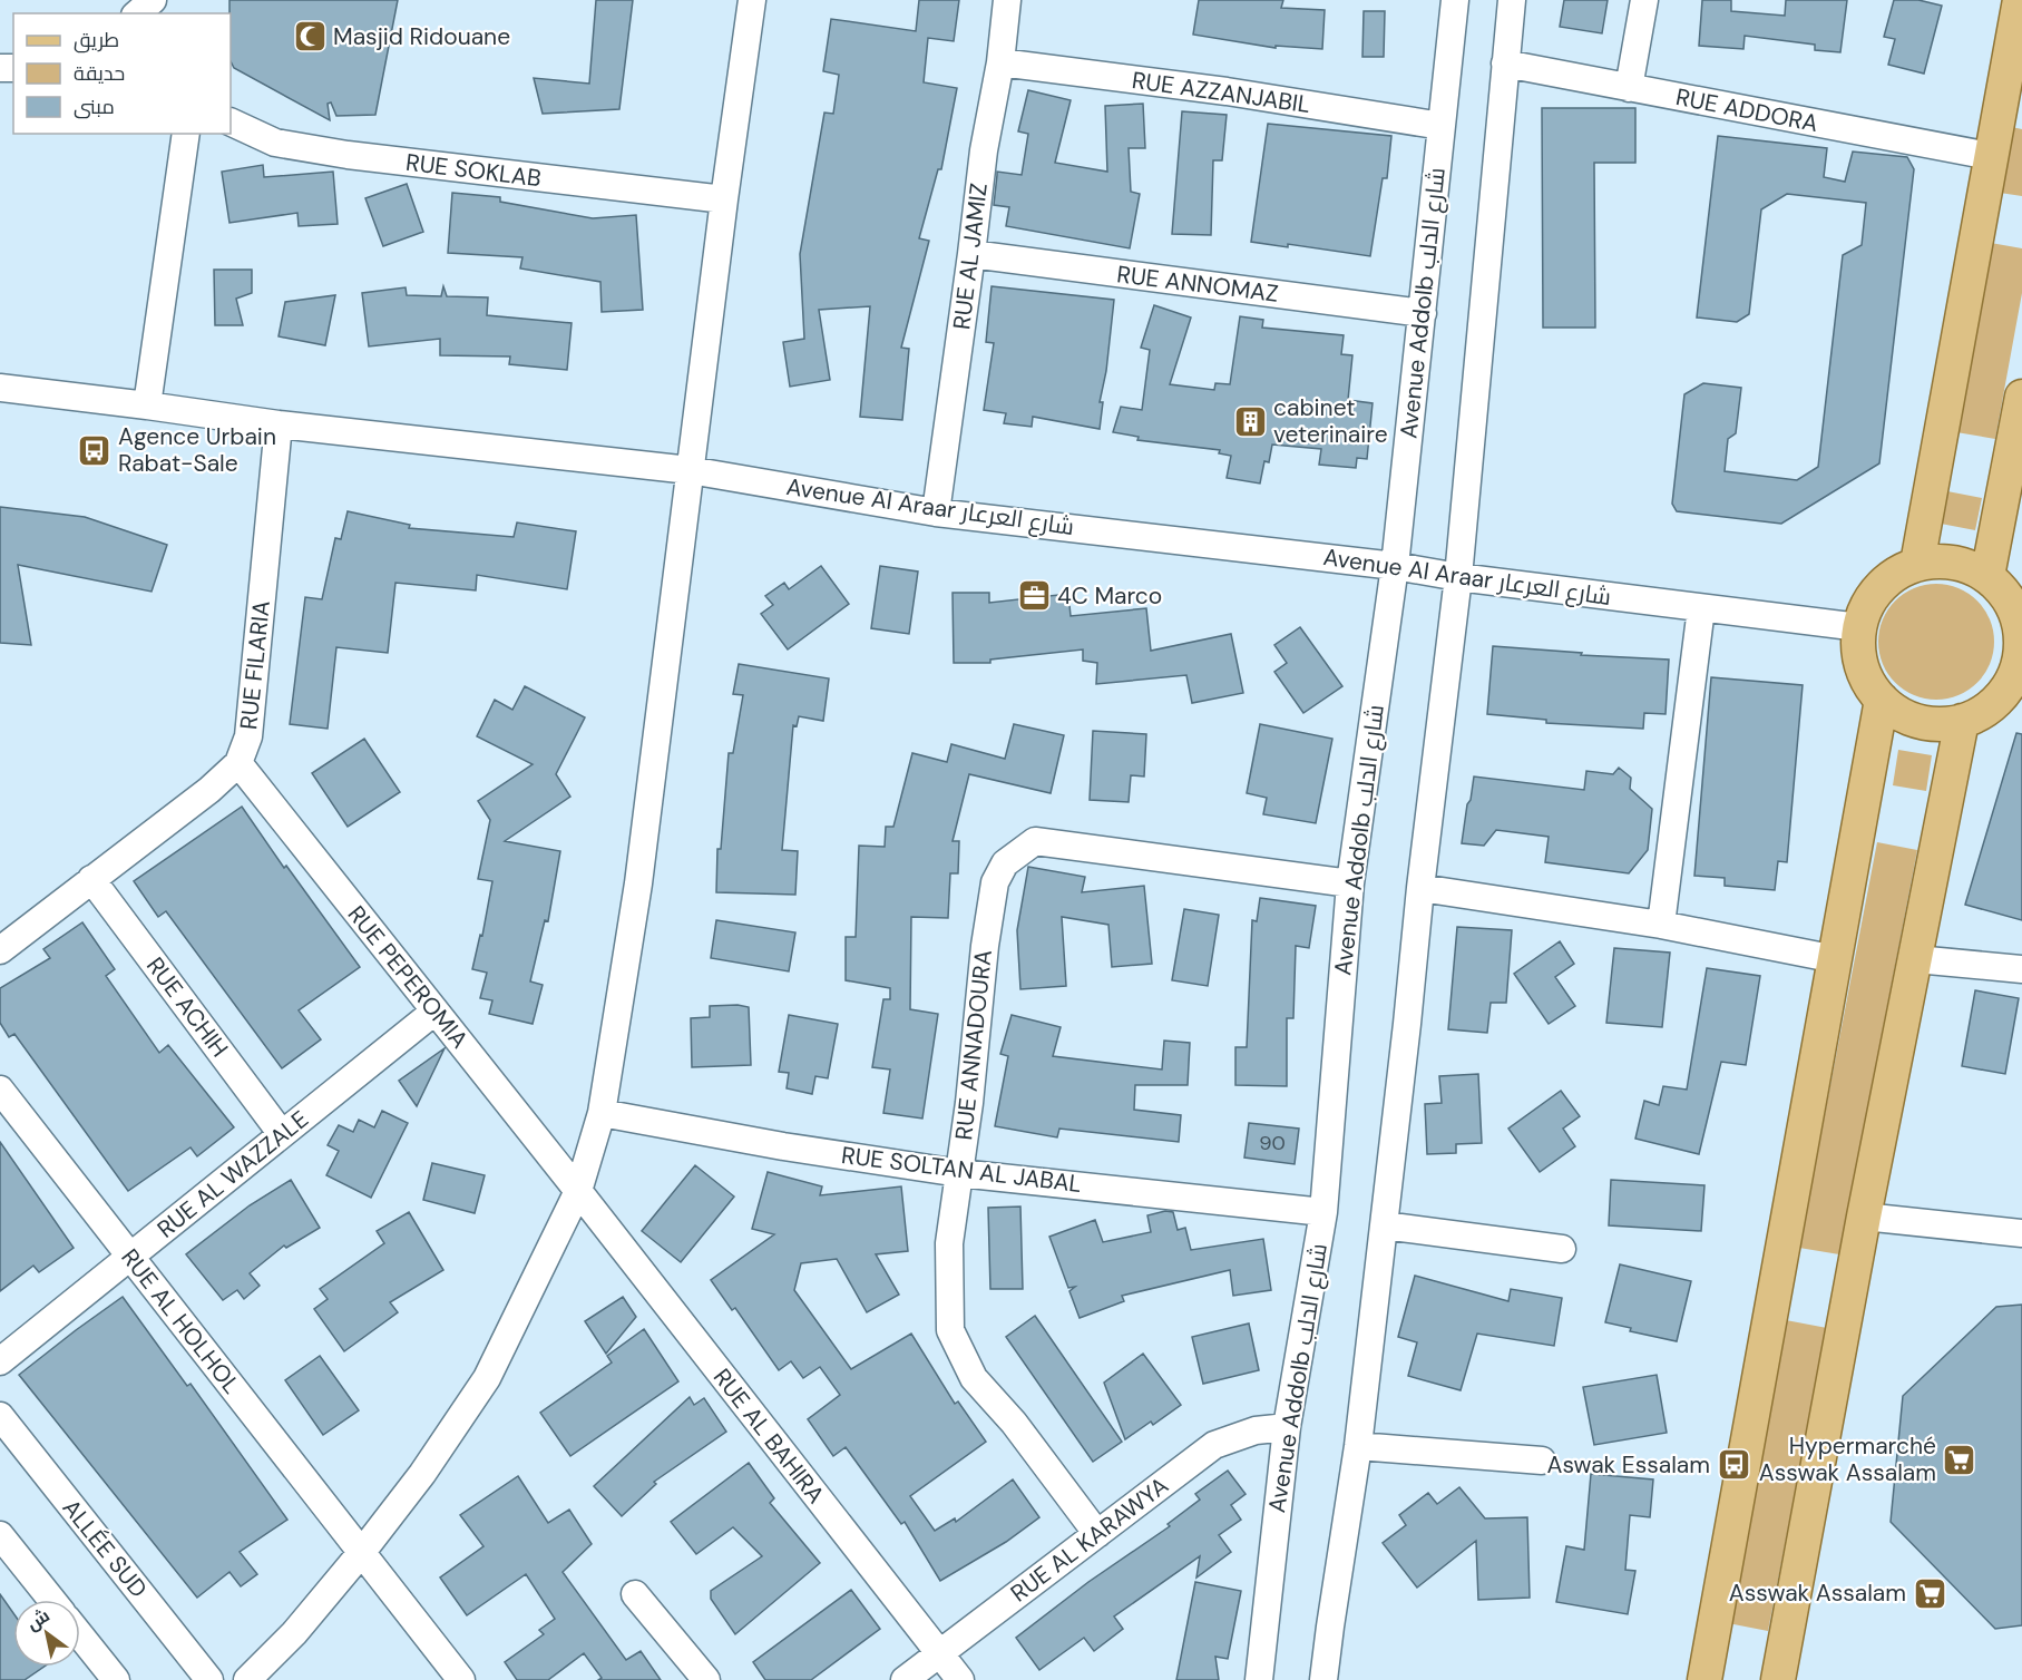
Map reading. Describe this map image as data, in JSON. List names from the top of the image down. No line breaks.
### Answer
{"streets":{"street":["RUE AZZANJABIL","RUE ADDORA","RUE SOKLAB","RUE AL JAMIZ","RUE ANNOMAZ","Avenue Addolb شارع الدلب","Avenue Al Araar شارع العرعار","RUE FILARIA","RUE PEPEROMIA","RUE ACHIH","RUE ANNADOURA","RUE SOLTAN AL JABAL","RUE AL WAZZALE","RUE AL HOLHOL","RUE AL BAHIRA","RUE AL KARAWYA","ALLÉE SUD"]},"crossings":[["RUE AZZANJABIL","RUE AL JAMIZ"],["RUE AZZANJABIL","Avenue Addolb شارع الدلب"],["RUE AL JAMIZ","RUE ANNOMAZ"],["RUE AL JAMIZ","Avenue Al Araar شارع العرعار"],["RUE ANNOMAZ","Avenue Addolb شارع الدلب"],["Avenue Addolb شارع الدلب","Avenue Al Araar شارع العرعار"],["Avenue Addolb شارع الدلب","RUE ANNADOURA"],["Avenue Addolb شارع الدلب","RUE SOLTAN AL JABAL"],["Avenue Addolb شارع الدلب","RUE AL KARAWYA"],["Avenue Al Araar شارع العرعار","RUE FILARIA"],["RUE FILARIA","RUE PEPEROMIA"],["RUE FILARIA","RUE ACHIH"],["RUE PEPEROMIA","RUE AL WAZZALE"],["RUE PEPEROMIA","RUE AL BAHIRA"],["RUE ACHIH","RUE AL WAZZALE"],["RUE ANNADOURA","RUE SOLTAN AL JABAL"],["RUE ANNADOURA","RUE AL KARAWYA"],["RUE AL WAZZALE","RUE AL HOLHOL"],["RUE AL BAHIRA","RUE AL KARAWYA"]],"places":{"mosque":["Masjid Ridouane"],"building":["cabinet veterinaire"],"bus stop":["Agence Urbain Rabat-Sale","Aswak Essalam"],"office":["4C Marco"],"supermarket":["Hypermarché Asswak Assalam","Asswak Assalam"]},"house_numbers":["90"],"legend":["طريق","حديقة","مبنى"],"north":"top left"}
